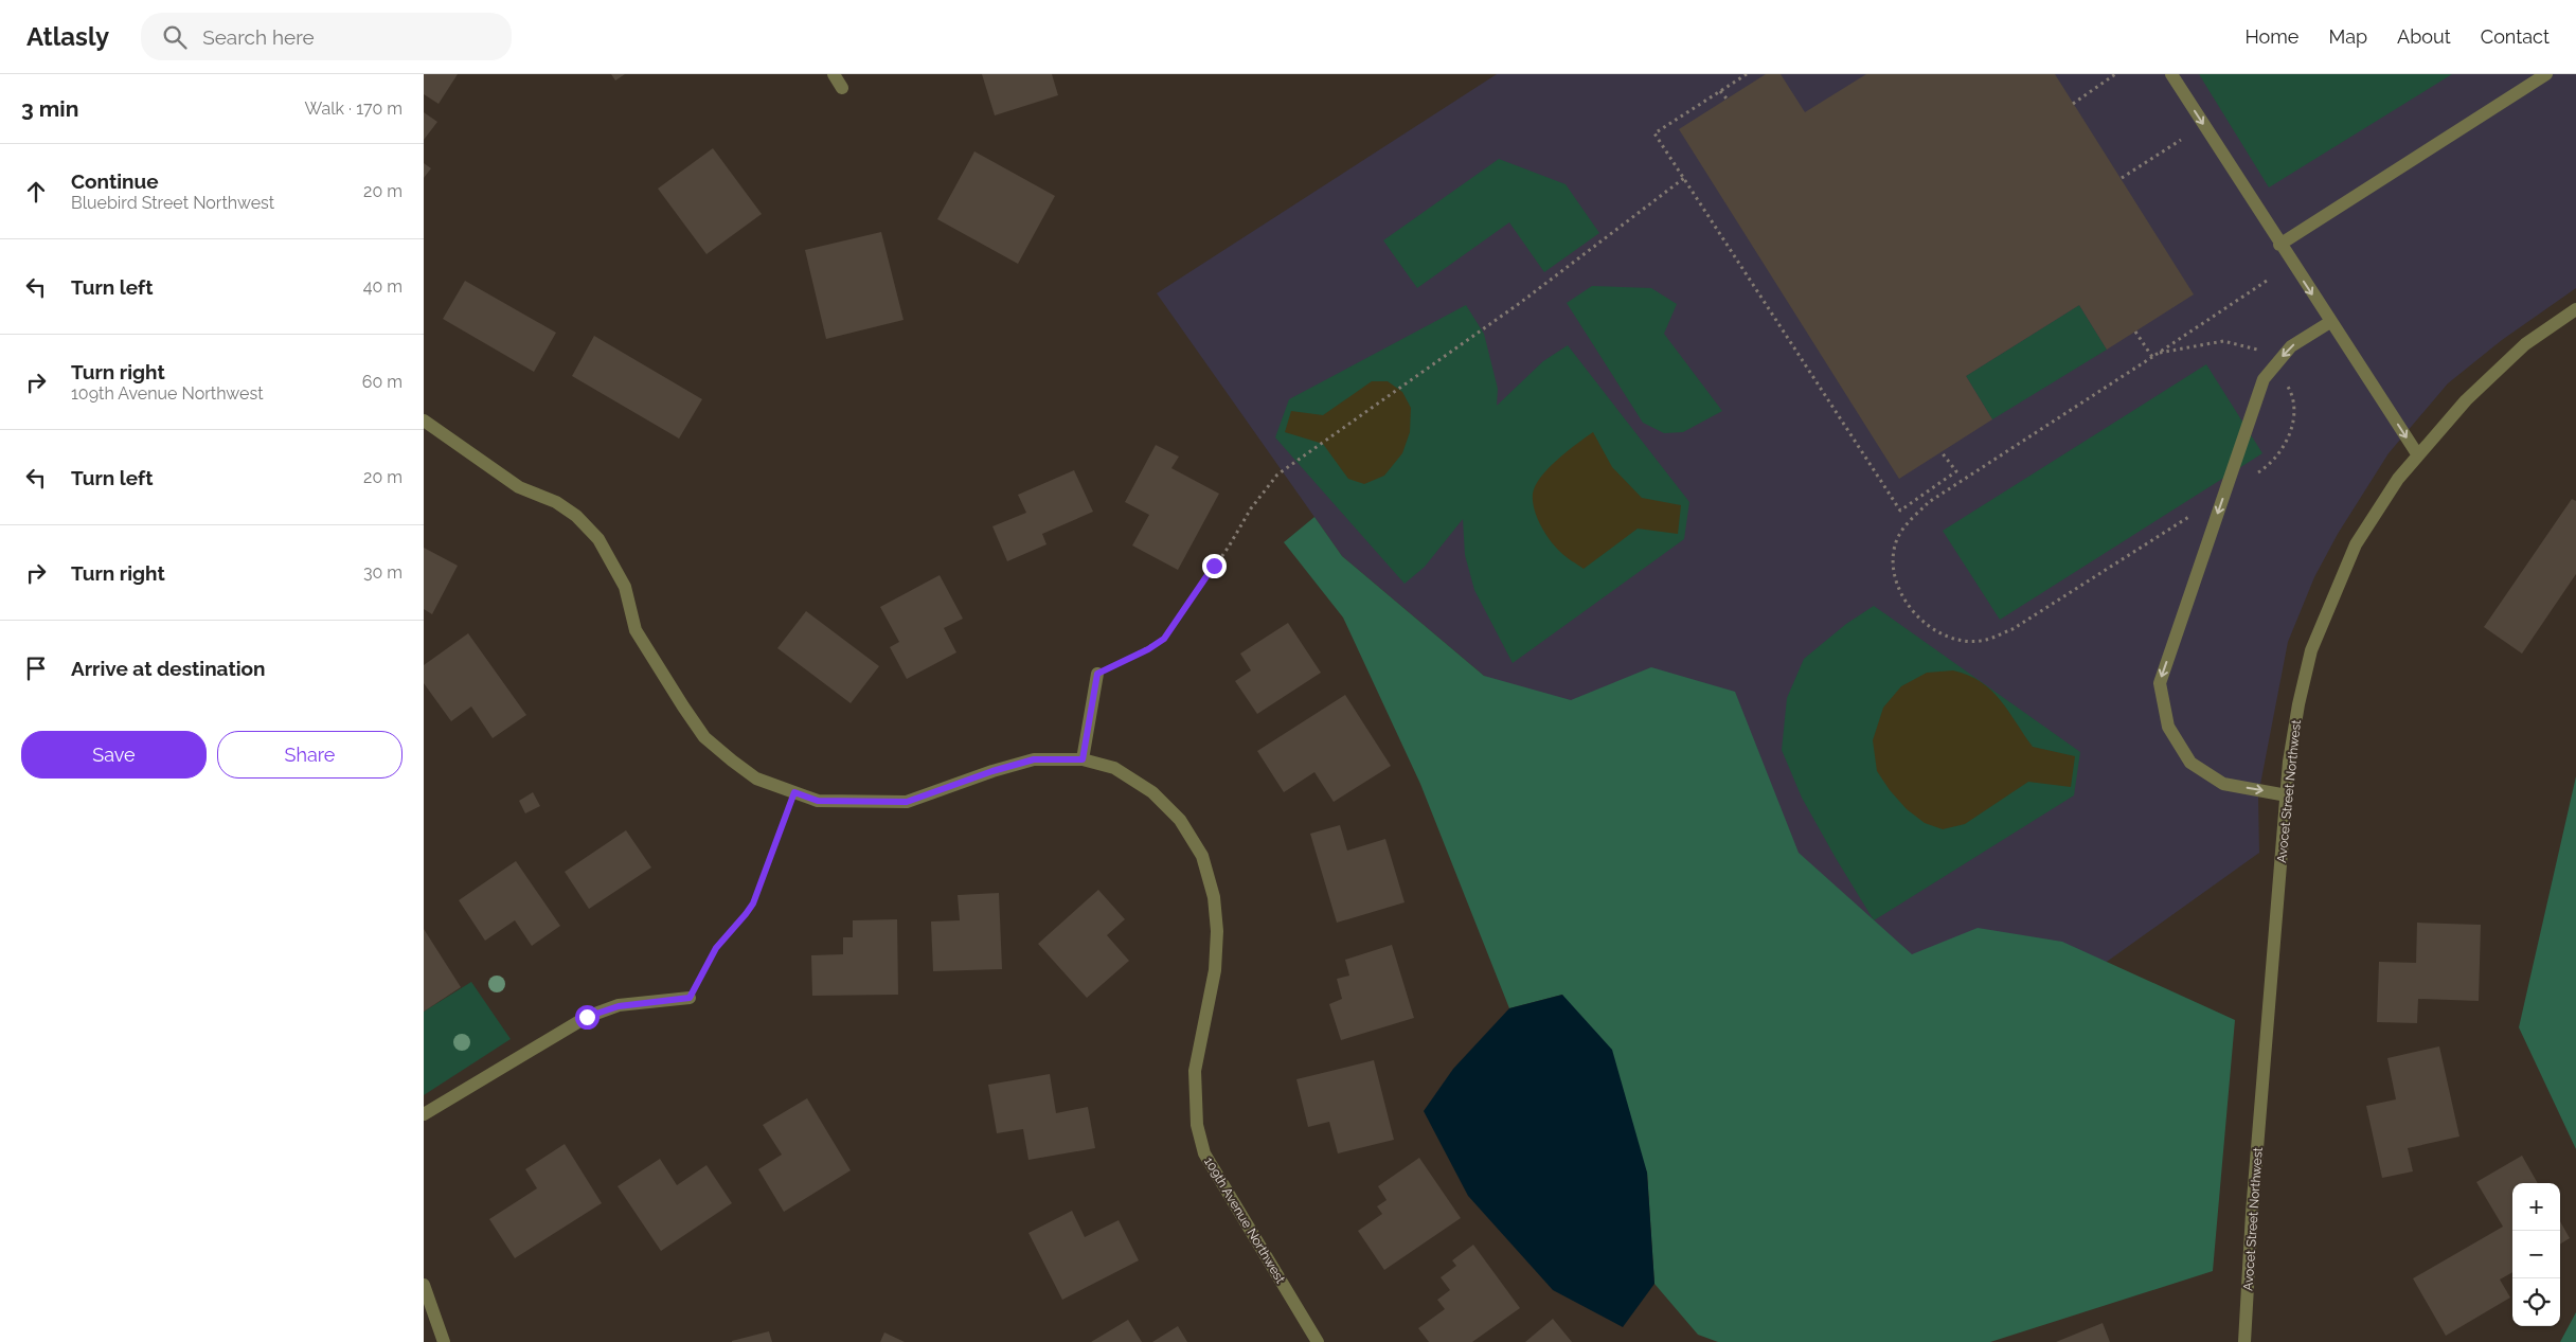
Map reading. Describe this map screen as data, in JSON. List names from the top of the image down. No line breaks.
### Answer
{"streets":{"street":["Avocet Street Northwest","109th Avenue Northwest"]},"page":{"header":"Atlasly","search":"Search here","nav":["Home","Map","About","Contact"],"heading":["3 min","Walk · 170 m"],"list":[["Continue","Bluebird Street Northwest","20 m"],["Turn left","40 m"],["Turn right","109th Avenue Northwest","60 m"],["Turn left","20 m"],["Turn right","30 m"],"Arrive at destination"],"buttons":["Save","Share"],"map_buttons":["+","−"]}}
